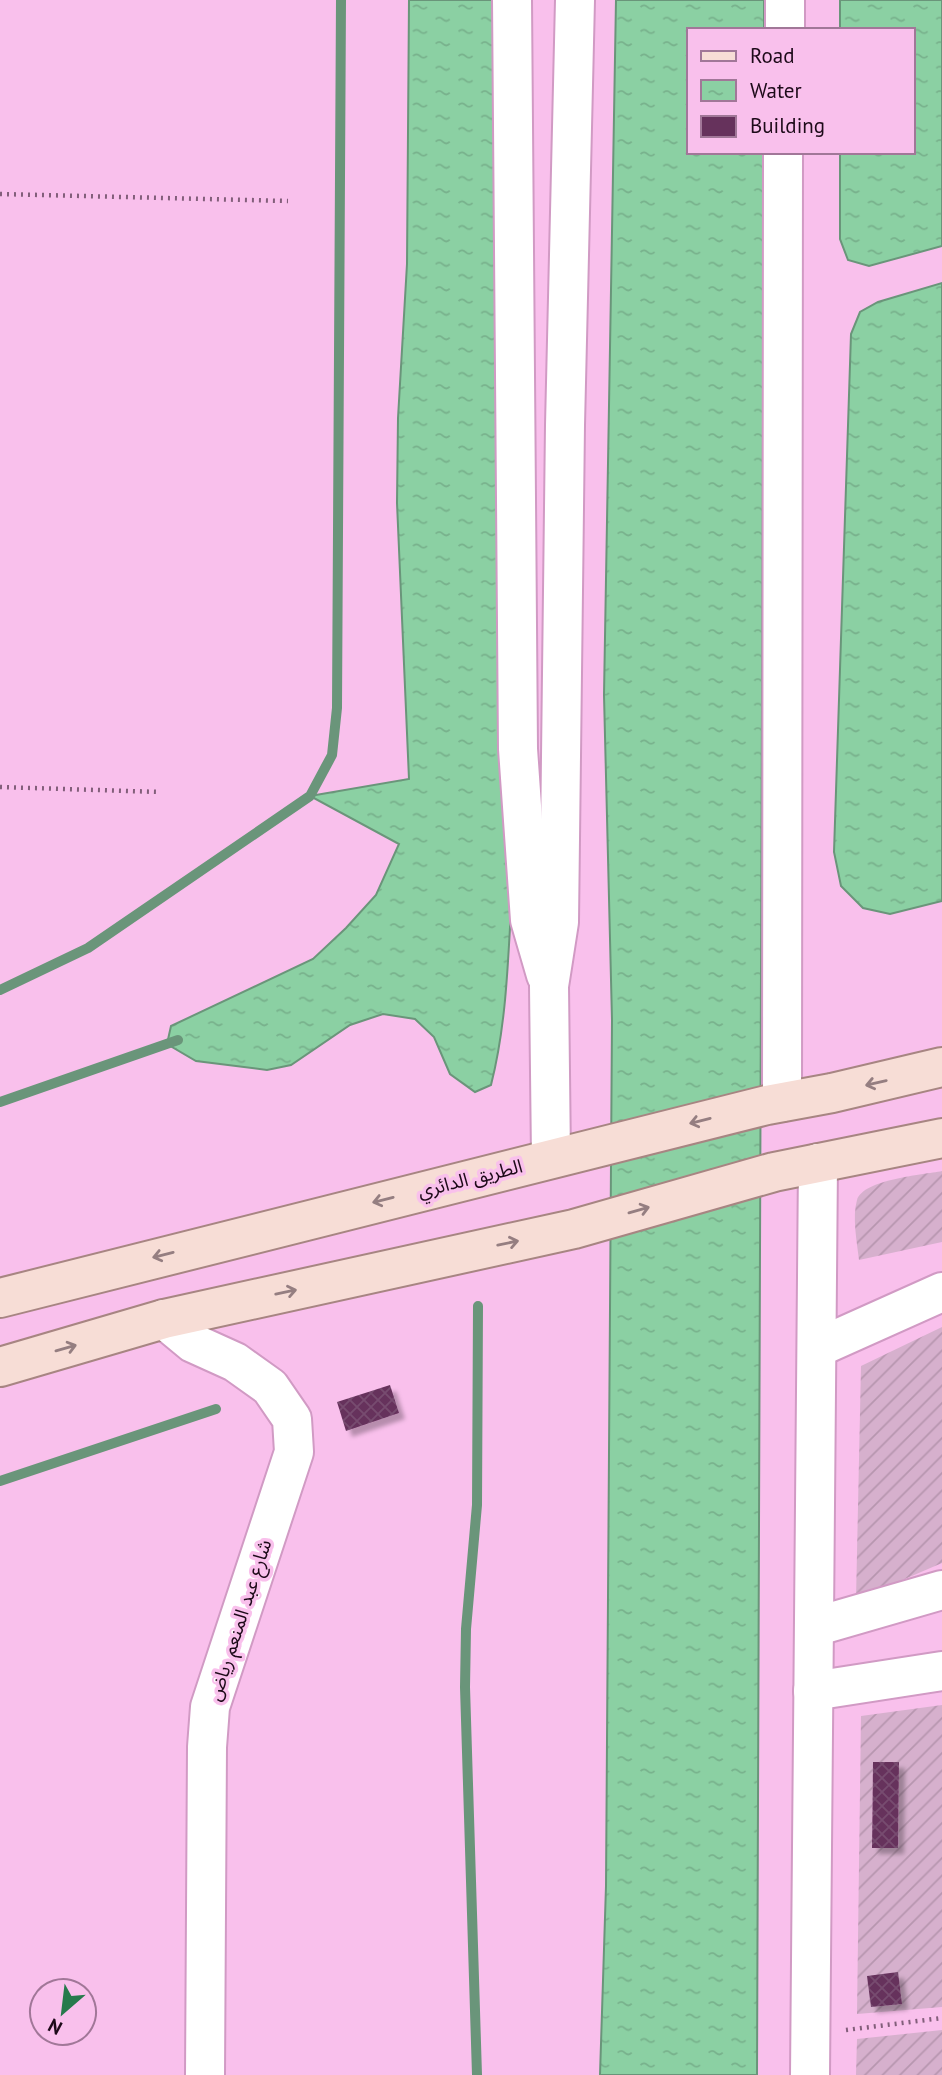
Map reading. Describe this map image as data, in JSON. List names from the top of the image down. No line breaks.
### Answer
{"streets":{"main road":["الطريق الدائري"],"street":["شارع عبد المنعم رياض"]},"legend":["Road","Water","Building"],"north":"bottom left"}
